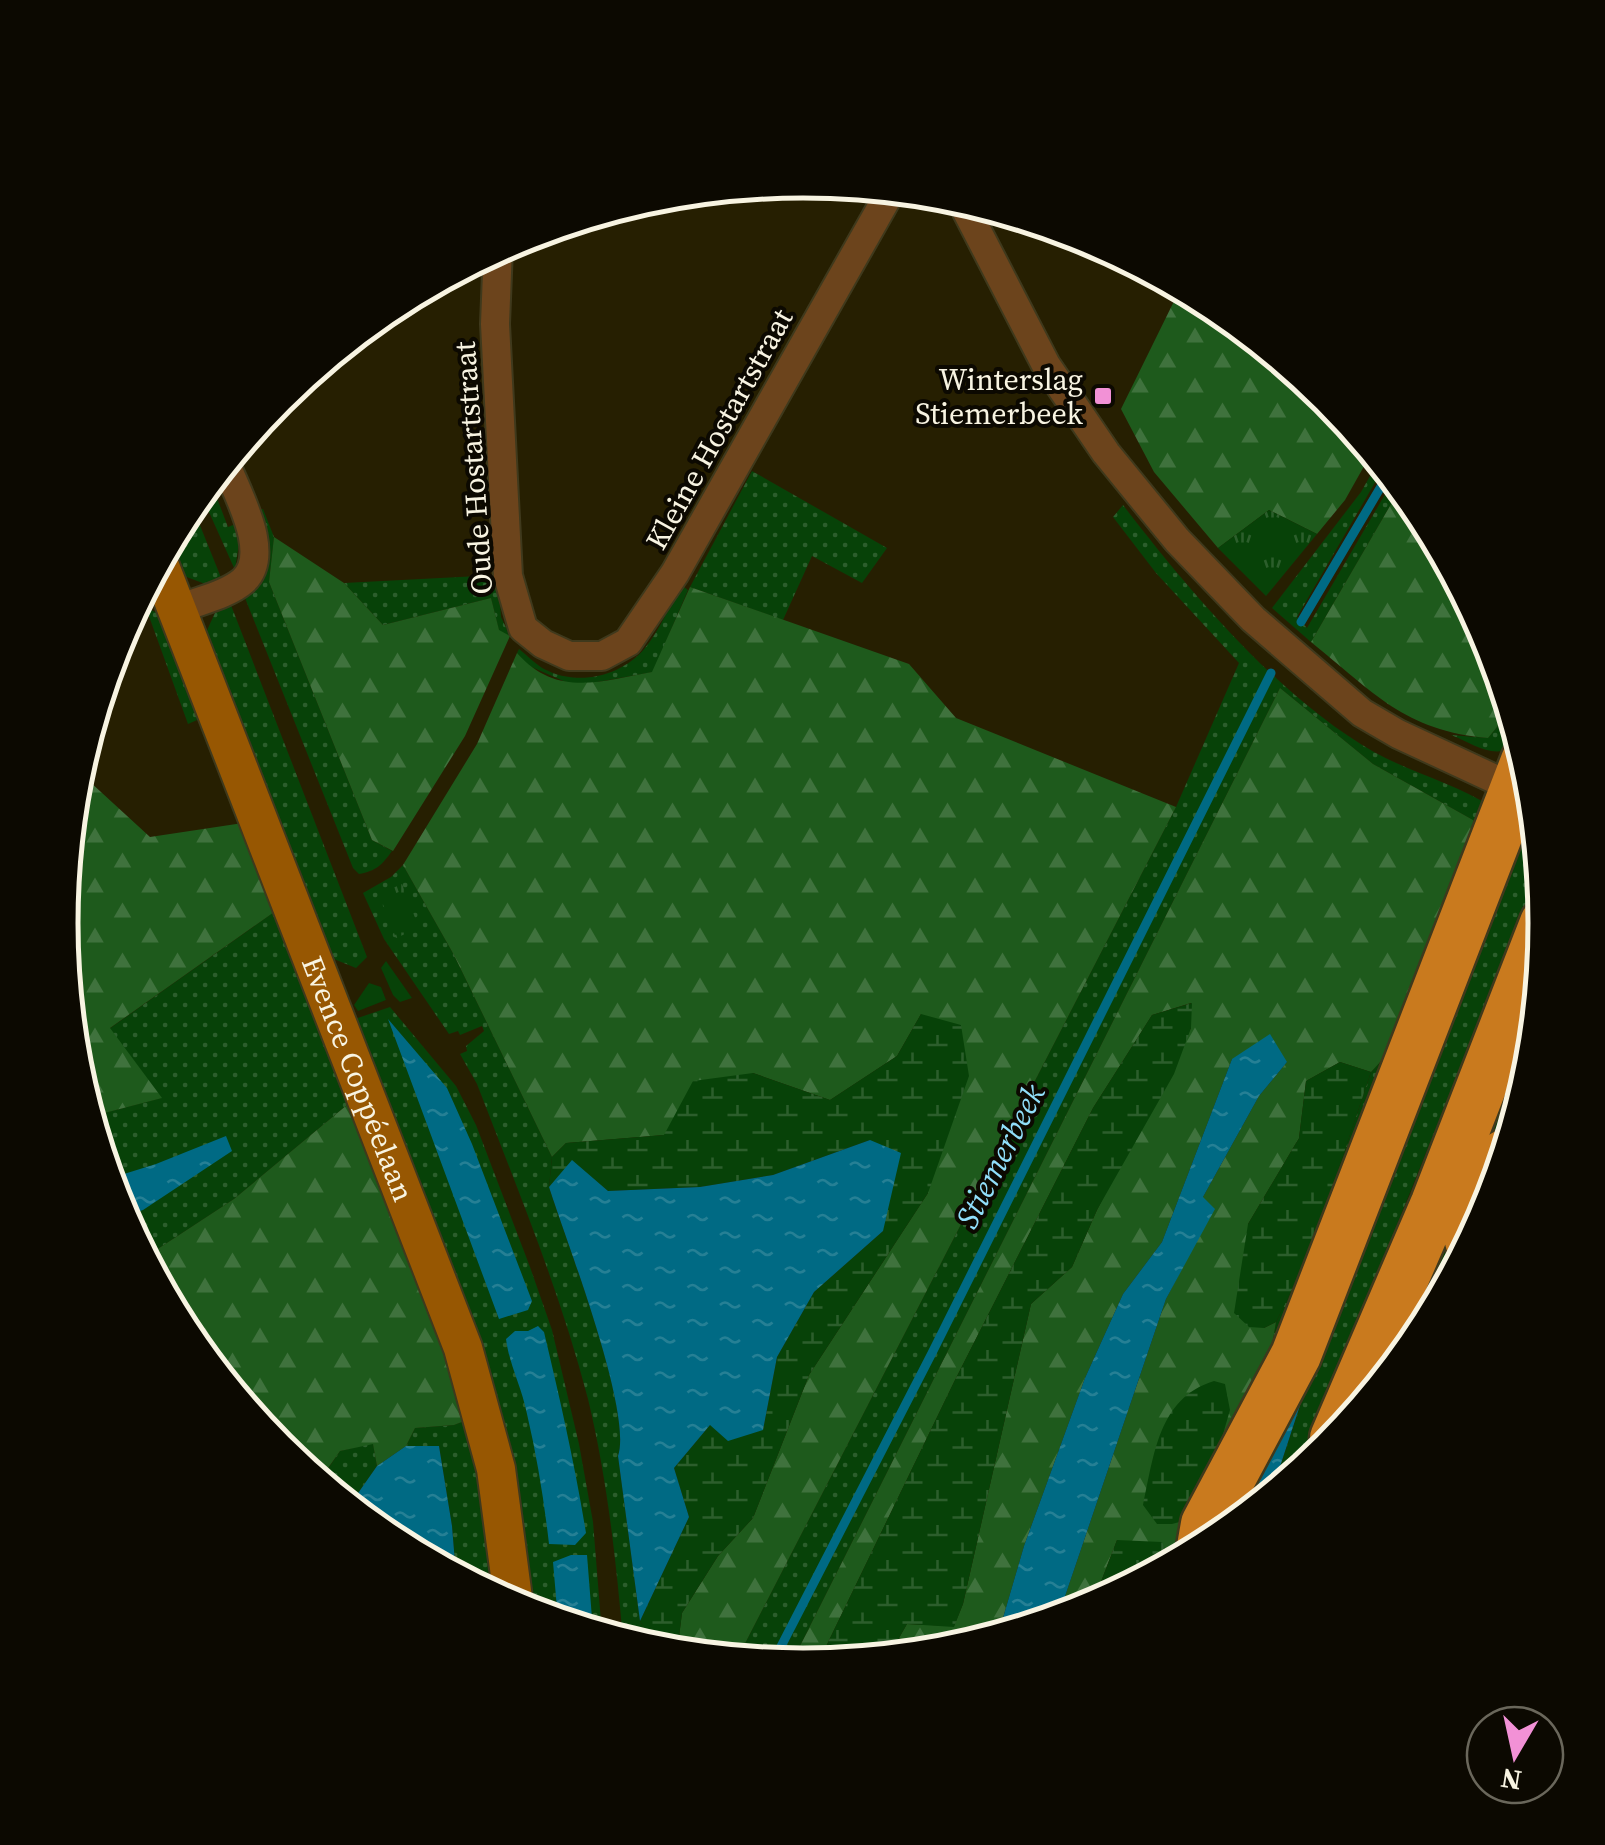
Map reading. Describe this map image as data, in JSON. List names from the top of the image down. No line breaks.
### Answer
{"streets":{"street":["Kleine Hostartstraat","Oude Hostartstraat","Evence Coppéelaan"]},"crossings":[["Kleine Hostartstraat","Oude Hostartstraat"]],"water":["Stiemerbeek"],"places":{"transit":["Winterslag Stiemerbeek"]},"north":"bottom"}
